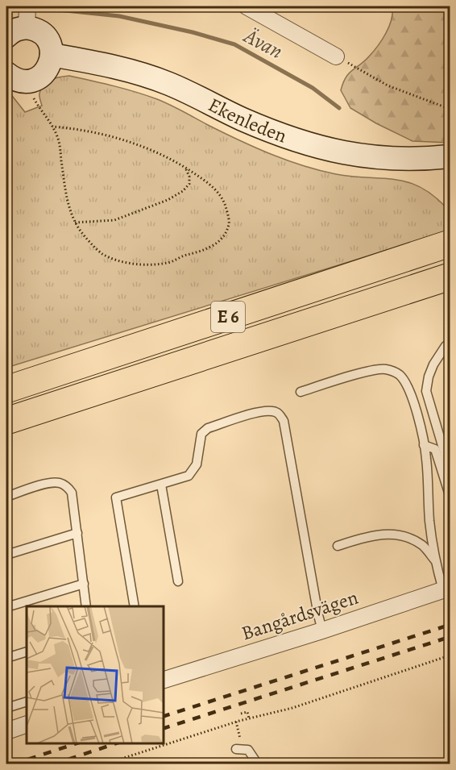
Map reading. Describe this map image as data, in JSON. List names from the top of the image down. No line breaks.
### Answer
{"streets":{"highway":["E 6"],"street":["Ekenleden","Bangårdsvägen"]},"water":["Ävan"]}
